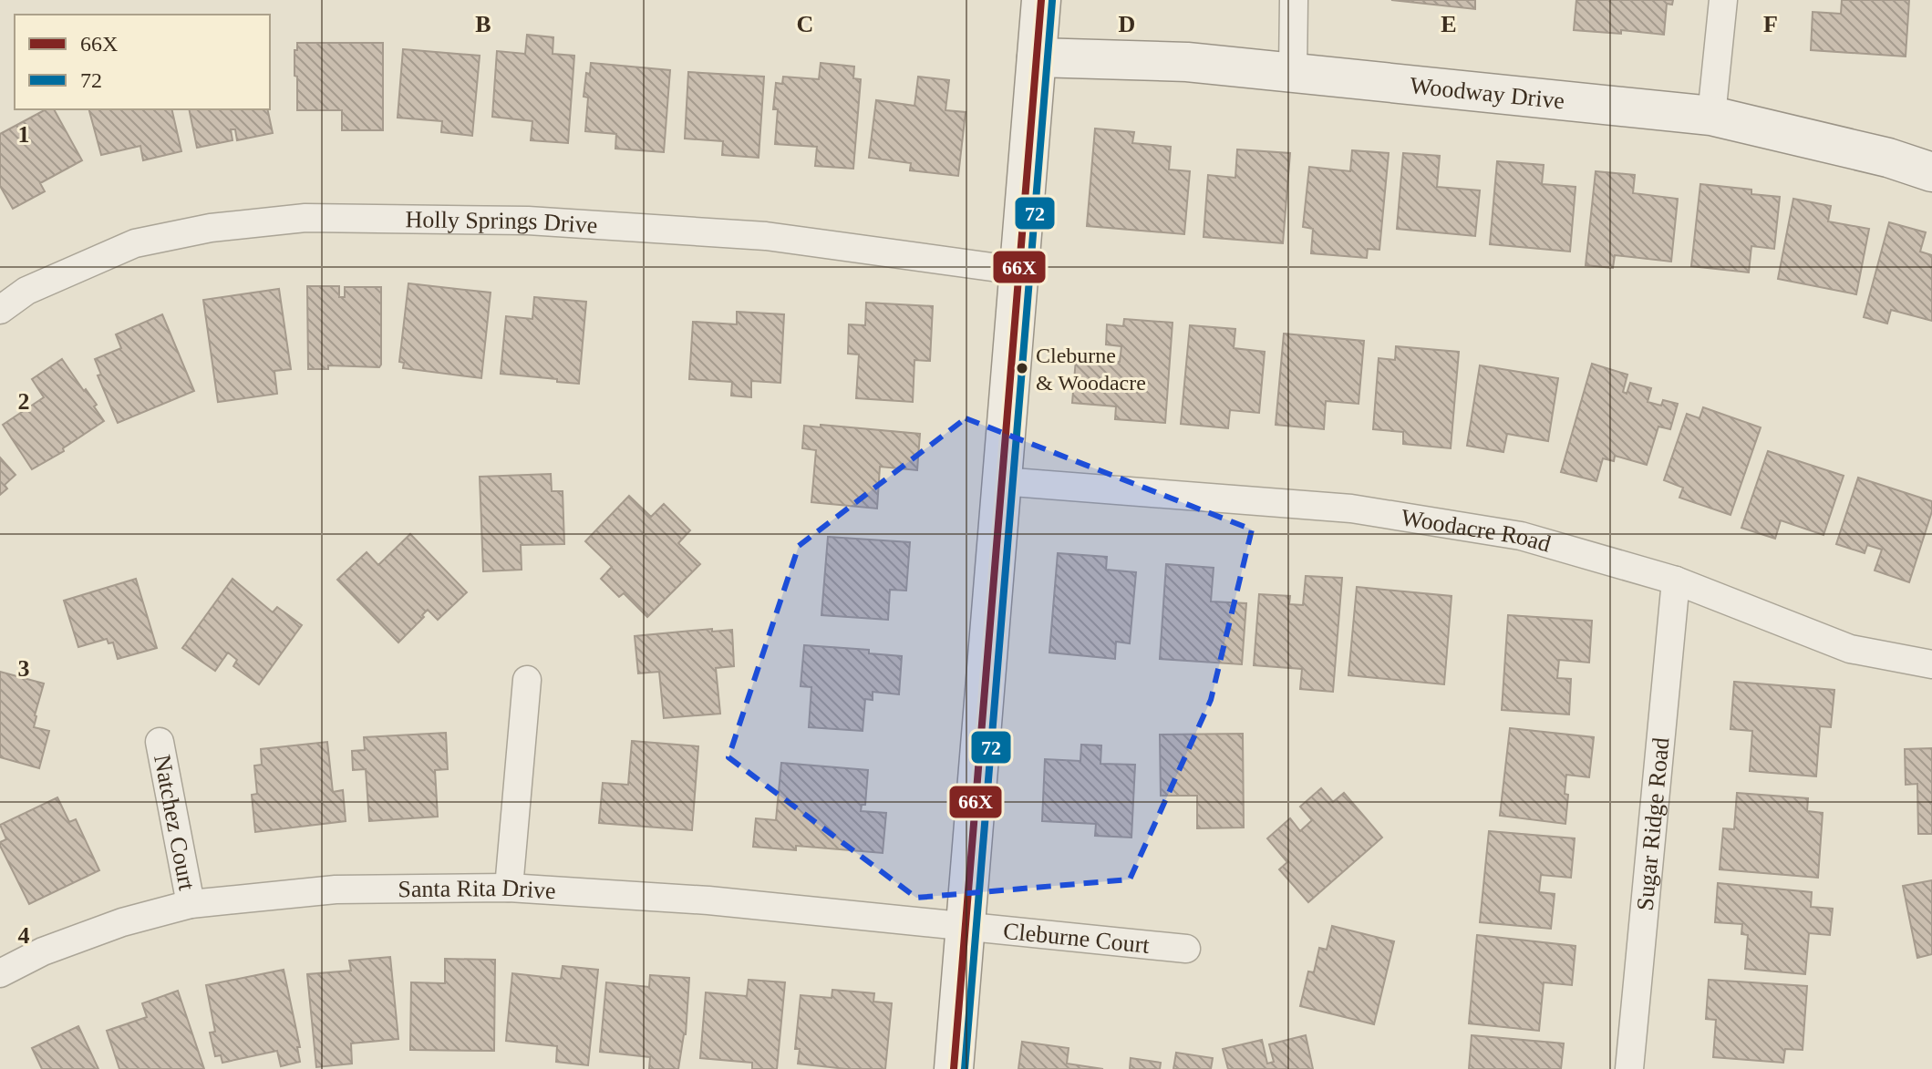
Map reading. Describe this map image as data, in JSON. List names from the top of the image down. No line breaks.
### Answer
{"streets":{"street":["Woodway Drive","Holly Springs Drive","Woodacre Road","Natchez Court","Sugar Ridge Road","Santa Rita Drive","Cleburne Court"]},"crossings":[["Woodacre Road","Sugar Ridge Road"],["Natchez Court","Santa Rita Drive"],["Santa Rita Drive","Cleburne Court"]],"places":["Cleburne & Woodacre"],"lines":["transit line 66X","transit line 72"],"legend":["66X","72"],"grid":{"columns":["B","C","D","E","F"],"rows":["1","2","3","4"]}}
